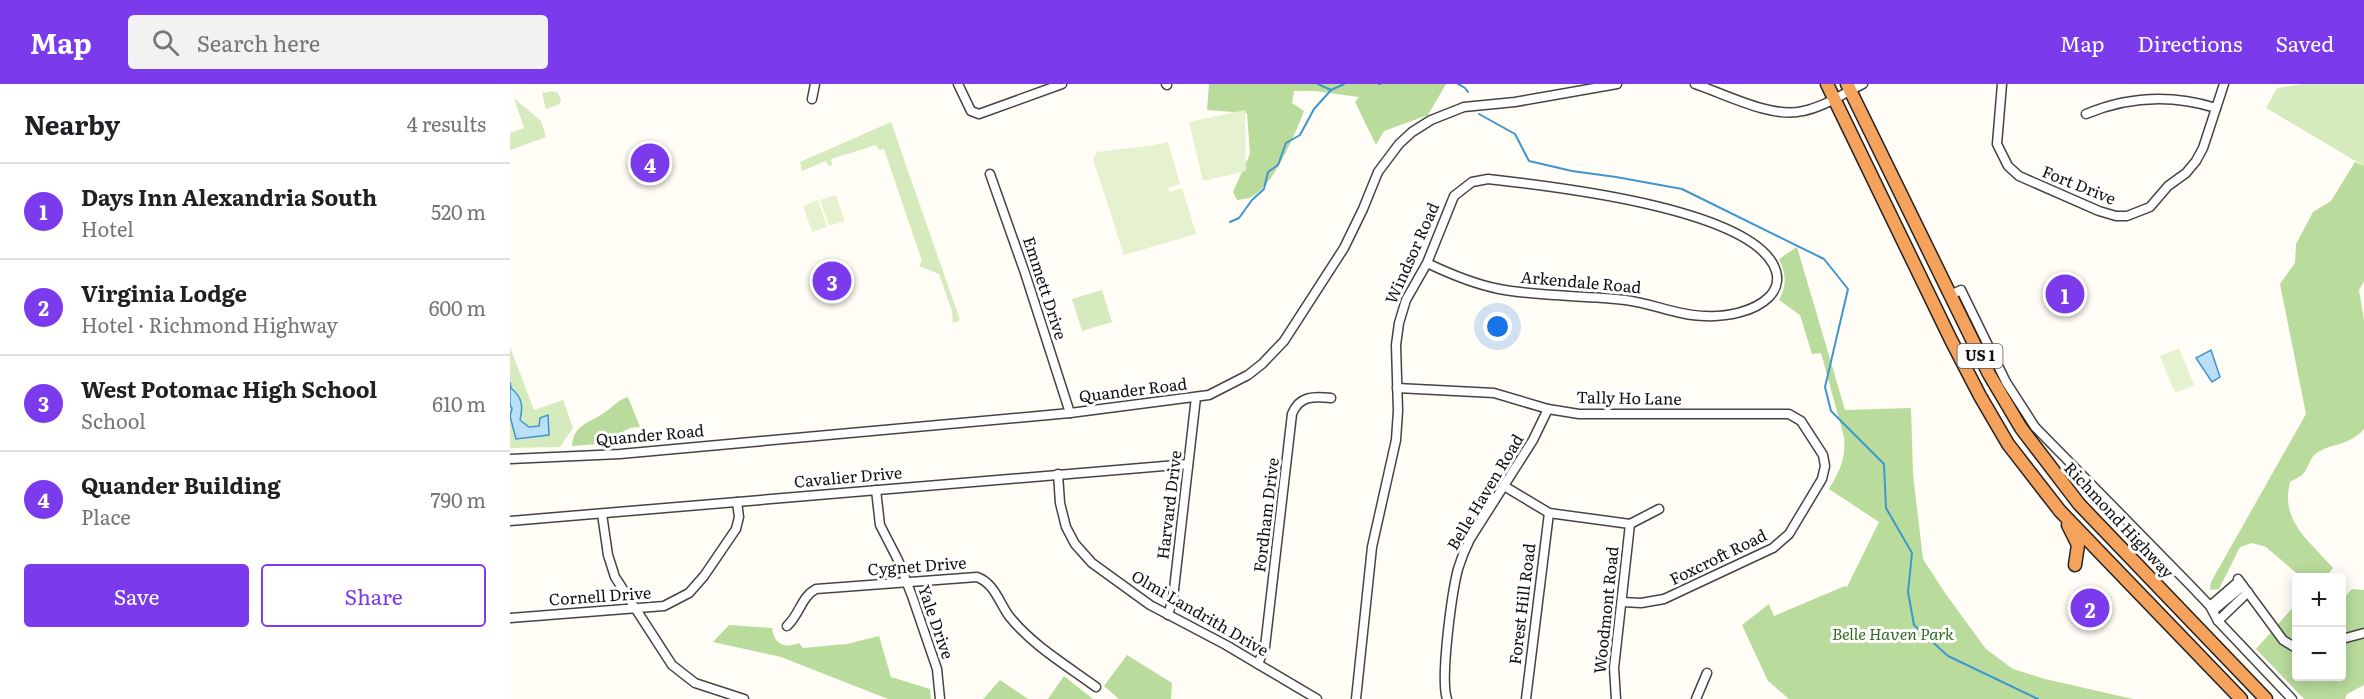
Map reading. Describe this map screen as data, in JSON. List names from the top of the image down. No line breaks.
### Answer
{"streets":{"highway":["US 1","Richmond Highway"],"street":["Fort Drive","Windsor Road","Arkendale Road","Emmett Drive","Quander Road","Tally Ho Lane","Cavalier Drive","Belle Haven Road","Harvard Drive","Fordham Drive","Foxcroft Road","Cygnet Drive","Cornell Drive","Forest Hill Road","Woodmont Road","Olmi Landrith Drive","Yale Drive"]},"crossings":[["Windsor Road","Arkendale Road"],["Windsor Road","Tally Ho Lane"],["Emmett Drive","Quander Road"],["Quander Road","Harvard Drive"],["Tally Ho Lane","Belle Haven Road"],["Tally Ho Lane","Foxcroft Road"],["Cavalier Drive","Harvard Drive"],["Cavalier Drive","Cornell Drive"],["Cavalier Drive","Olmi Landrith Drive"],["Cavalier Drive","Yale Drive"],["Harvard Drive","Olmi Landrith Drive"],["Fordham Drive","Olmi Landrith Drive"],["Foxcroft Road","Woodmont Road"],["Cygnet Drive","Yale Drive"]],"parks":["Belle Haven Park"],"page":{"header":"Map","search":"Search here","nav":["Map","Directions","Saved"],"heading":["Nearby","4 results"],"pins":["4","3","1","2"],"list":[{"mark":"1","name":"Days Inn Alexandria South","note":"Hotel","value":"520 m"},{"mark":"2","name":"Virginia Lodge","note":"Hotel · Richmond Highway","value":"600 m"},{"mark":"3","name":"West Potomac High School","note":"School","value":"610 m"},{"mark":"4","name":"Quander Building","note":"Place","value":"790 m"}],"buttons":["Save","Share"],"map_buttons":["+","−"]}}
